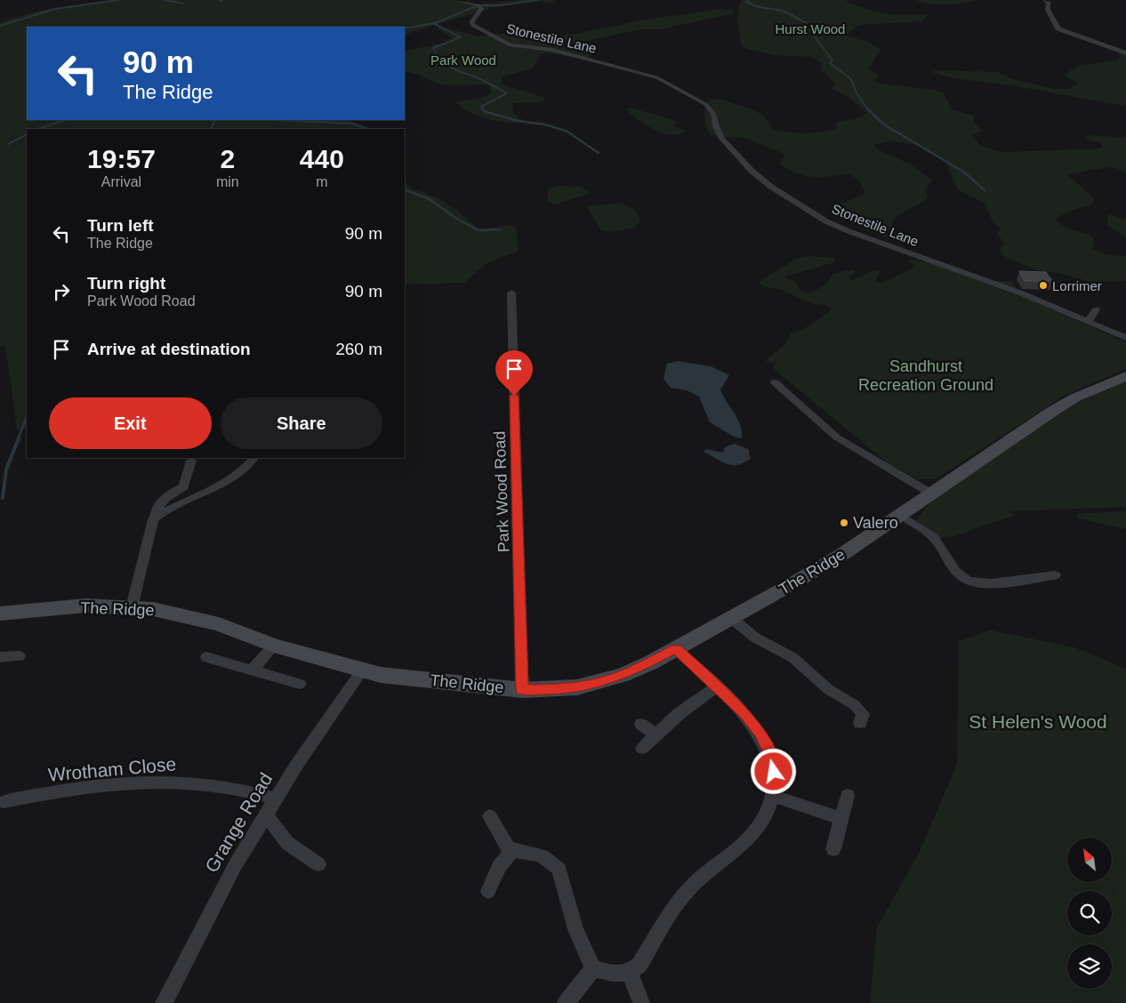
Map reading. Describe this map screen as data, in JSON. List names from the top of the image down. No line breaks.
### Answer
{"streets":{"main road":["The Ridge"],"street":["Stonestile Lane","Park Wood Road","Wrotham Close","Grange Road"]},"crossings":[["Park Wood Road","The Ridge"],["The Ridge","Grange Road"],["Wrotham Close","Grange Road"]],"parks":["Hurst Wood","Park Wood","Sandhurst Recreation Ground","St Helen's Wood"],"places":["Lorrimer","Valero"],"north":"top left","page":{"turn":["90 m","The Ridge"],"eta":["19:57","Arrival","2","min","440","m"],"list":[{"name":"Turn left","note":"The Ridge","value":"90 m"},{"name":"Turn right","note":"Park Wood Road","value":"90 m"},{"name":"Arrive at destination","value":"260 m"}],"buttons":["Exit","Share"]}}
